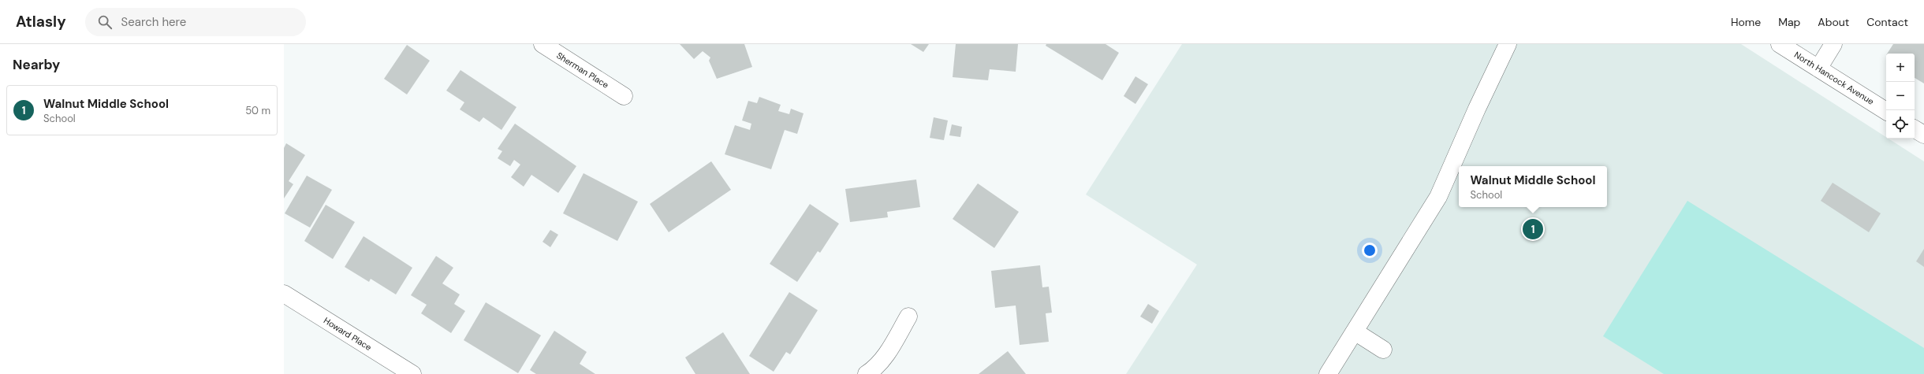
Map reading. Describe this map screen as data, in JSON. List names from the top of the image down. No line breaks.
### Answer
{"streets":{"street":["Sherman Place","North Hancock Avenue","Howard Place"]},"page":{"header":"Atlasly","search":"Search here","nav":["Home","Map","About","Contact"],"heading":"Nearby","map_buttons":["+","−"],"list":[{"mark":"1","name":"Walnut Middle School","note":"School","value":"50 m"}],"popup":["Walnut Middle School","School"],"pins":"1"}}
